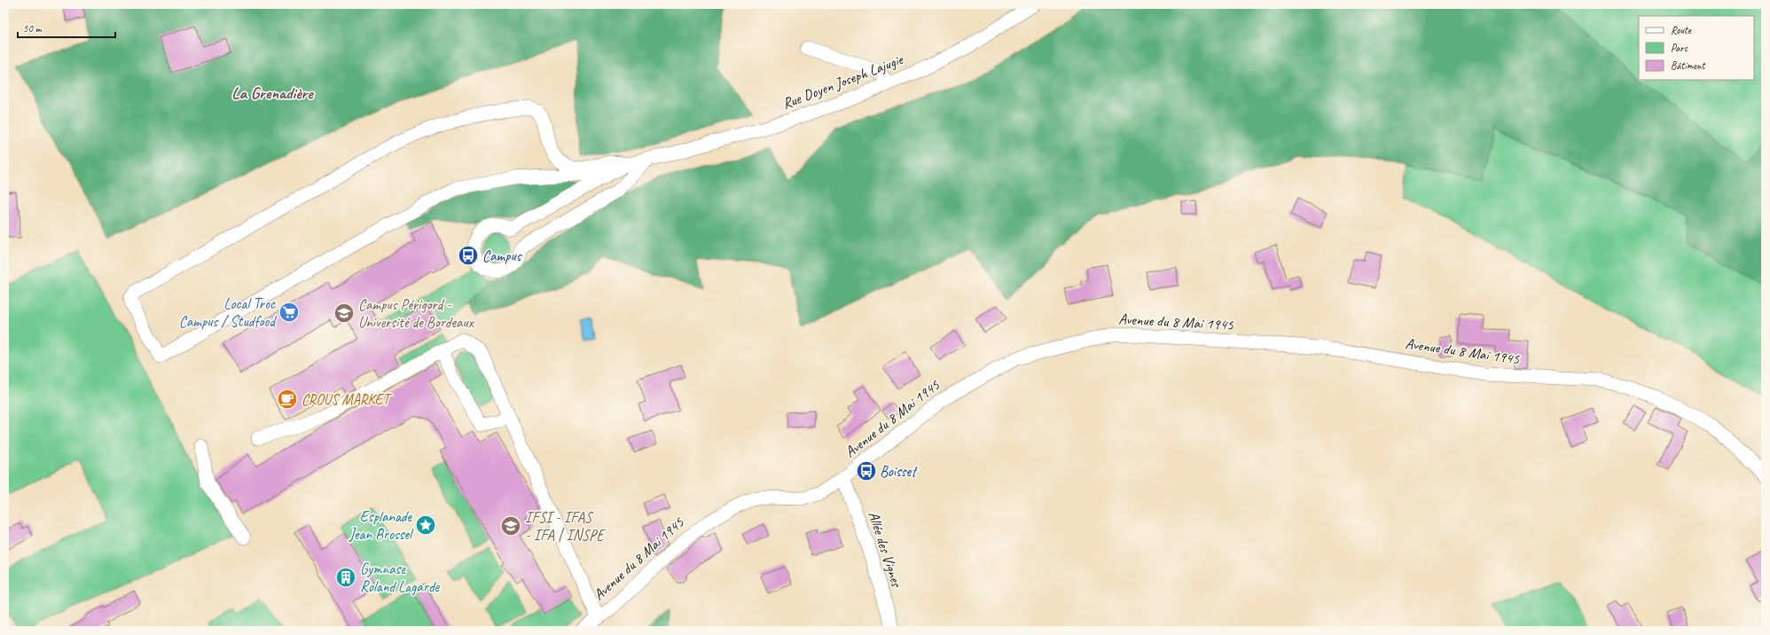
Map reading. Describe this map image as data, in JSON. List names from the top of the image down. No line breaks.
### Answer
{"streets":{"street":["Rue Doyen Joseph Lajugie","Avenue du 8 Mai 1945","Allée des Vignes"]},"crossings":[["Avenue du 8 Mai 1945","Allée des Vignes"]],"districts":["La Grenadière"],"places":{"bus stop":["Campus","Boisset"],"supermarket":["Local Troc Campus / Studfood"],"school or university":["Campus Périgord - Université de Bordeaux","IFSI - IFAS - IFA | INSPE"],"cafe":["CROUS MARKET"],"place":["Esplanade Jean Brossel"],"building":["Gymnase Roland Lagarde"]},"legend":["Route","Parc","Bâtiment"],"scale_bar":"50 m"}
